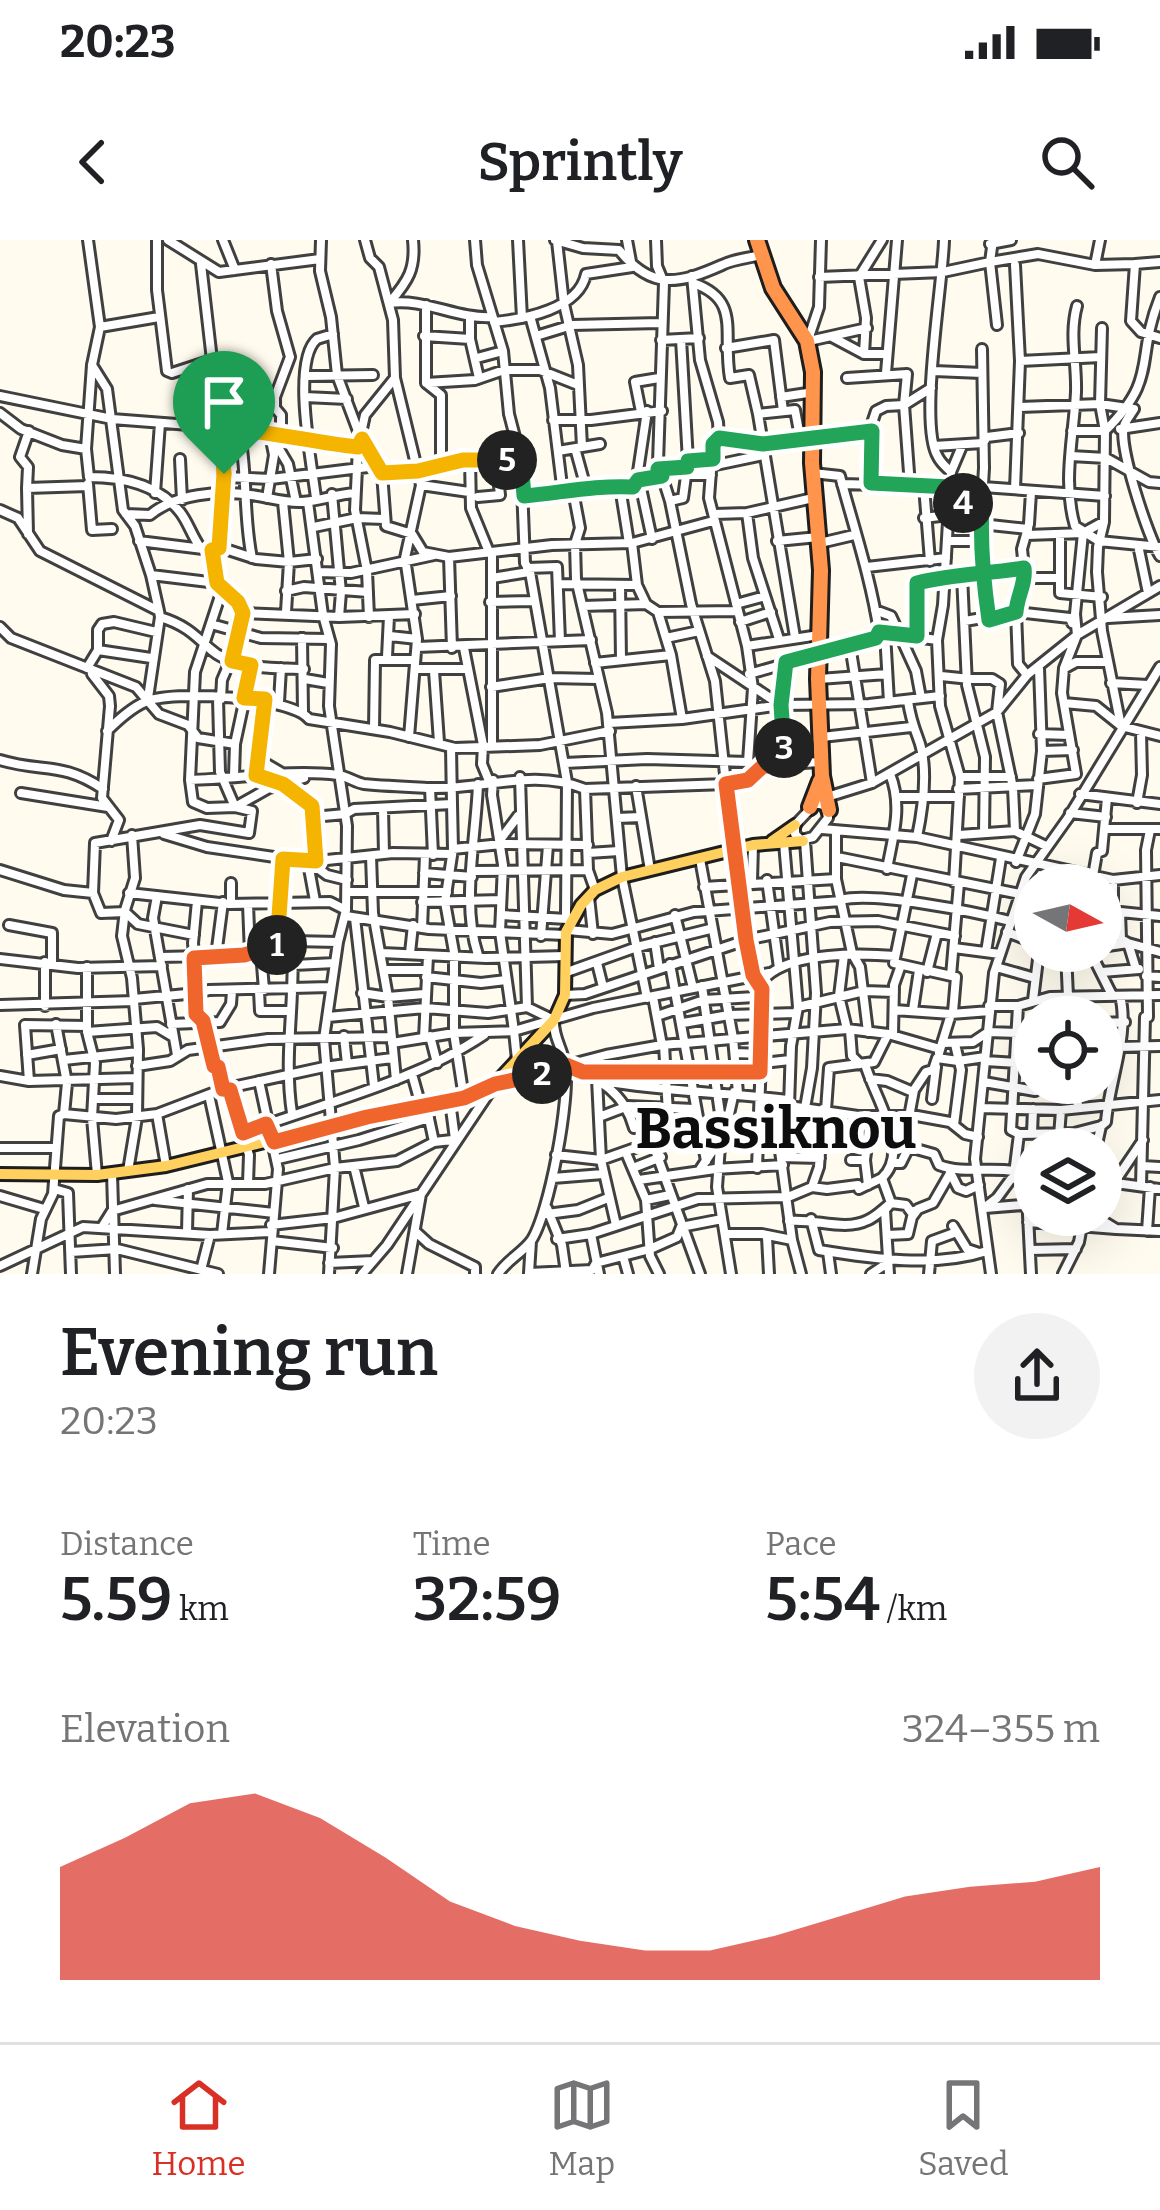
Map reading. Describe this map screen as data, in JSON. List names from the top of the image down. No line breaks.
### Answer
{"districts":["Bassiknou"],"north":"right","page":{"status":"20:23","header":"Sprintly","pins":["5","4","3","1","2"],"heading":["Evening run","20:23"],"stats":[["Distance","5.59 km"],["Time","32:59"],["Pace","5:54 /km"]],"chart":["Elevation","324–355 m"],"tabs":["Home","Map","Saved"]}}
